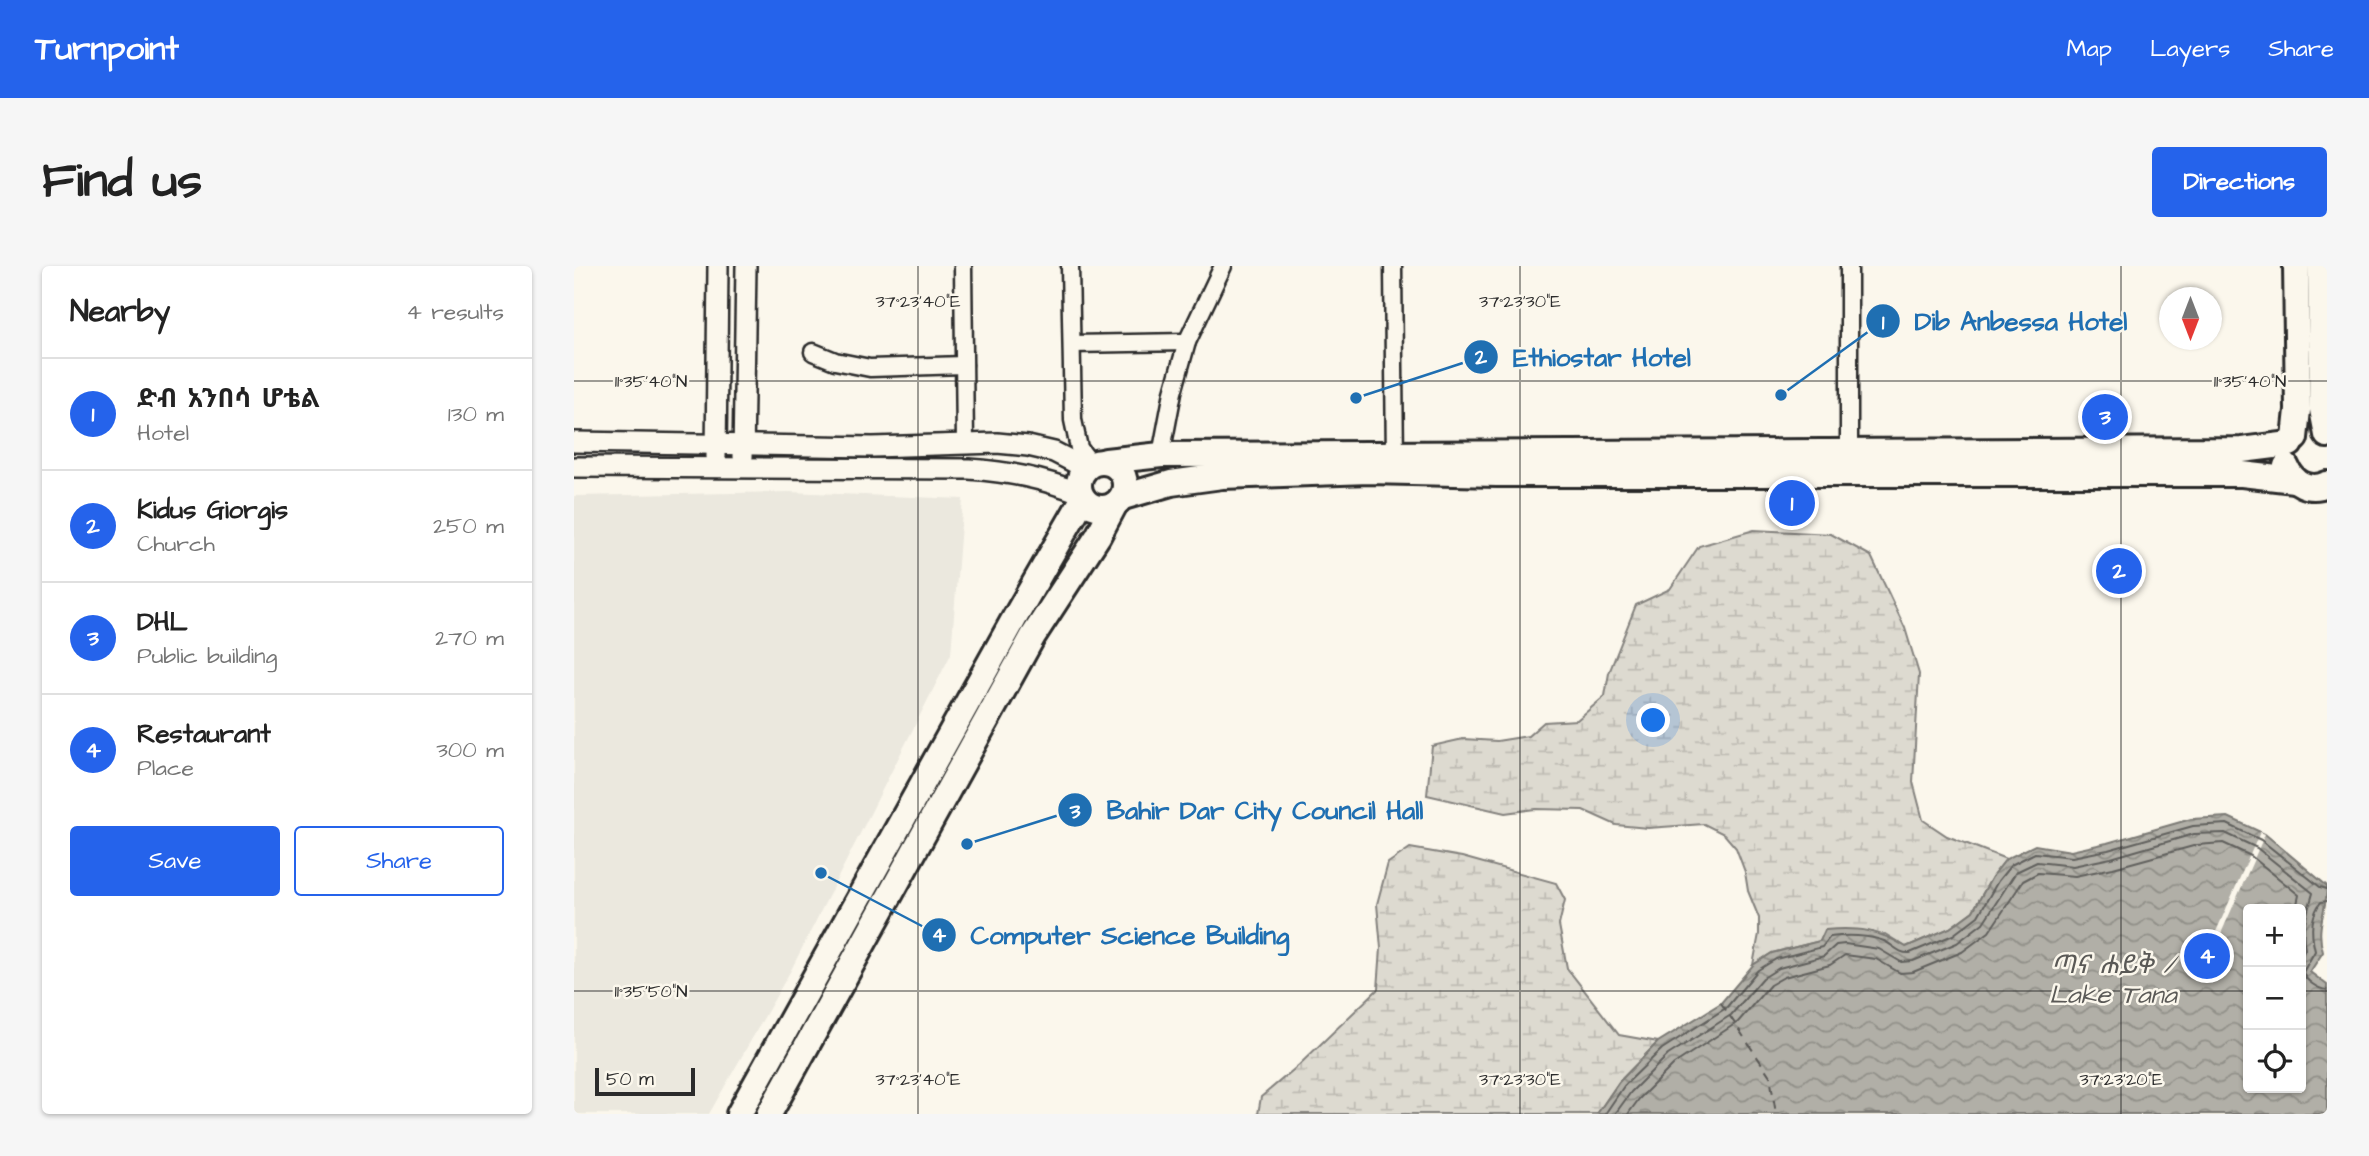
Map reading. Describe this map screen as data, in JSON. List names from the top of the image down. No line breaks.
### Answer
{"water":["ጣና ሐይቅ / Lake Tana"],"places":["Dib Anbessa Hotel","Ethiostar Hotel","Bahir Dar City Council Hall","Computer Science Building"],"scale_bar":"50 m","north":"bottom","page":{"header":"Turnpoint","nav":["Map","Layers","Share"],"buttons":["Directions",["Save","Share"]],"title":"Find us","heading":["Nearby","4 results"],"list":[{"mark":"1","name":"ድብ አንበሳ ሆቴል","note":"Hotel","value":"130 m"},{"mark":"2","name":"Kidus Giorgis","note":"Church","value":"250 m"},{"mark":"3","name":"DHL","note":"Public building","value":"270 m"},{"mark":"4","name":"Restaurant","note":"Place","value":"300 m"}],"pins":["3","1","2","4"],"map_buttons":["+","−"],"scale":"50 m"},"coordinates":["37°23'40\"E","37°23'30\"E","11°35'40\"N","11°35'50\"N","37°23'20\"E"]}
